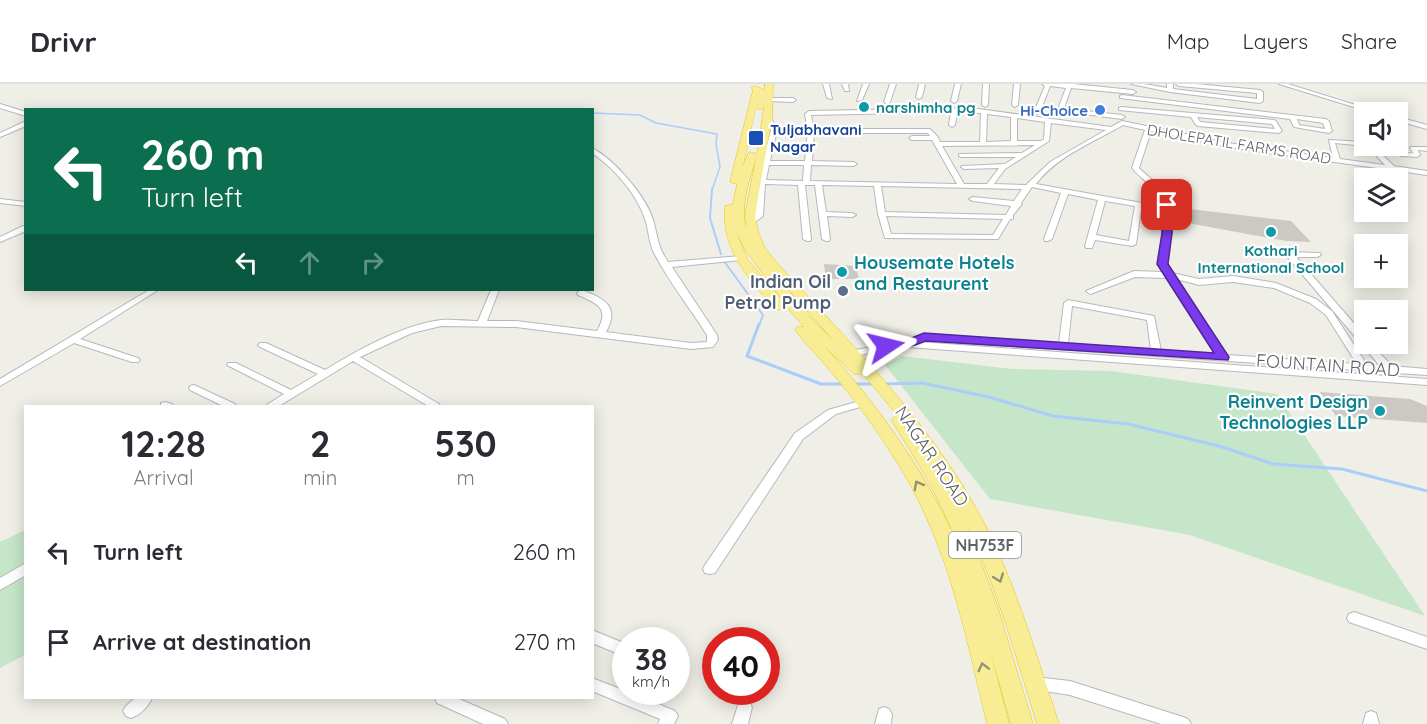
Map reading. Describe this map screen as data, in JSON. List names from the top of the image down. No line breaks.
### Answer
{"streets":{"highway":["NAGAR ROAD","NH753F"],"street":["DHOLEPATIL FARMS ROAD","FOUNTAIN ROAD"]},"places":{"other":["narshimha pg","Hi-Choice","Kothari International School","Housemate Hotels and Restaurent","Indian Oil Petrol Pump","Reinvent Design Technologies LLP"],"transit":["Tuljabhavani Nagar"]},"page":{"header":"Drivr","nav":["Map","Layers","Share"],"map_buttons":["+","−"],"turn":["260 m","Turn left"],"eta":["12:28","Arrival","2","min","530","m"],"list":[{"name":"Turn left","value":"260 m"},{"name":"Arrive at destination","value":"270 m"}],"speed":"38 km/h","limit":"40"}}
